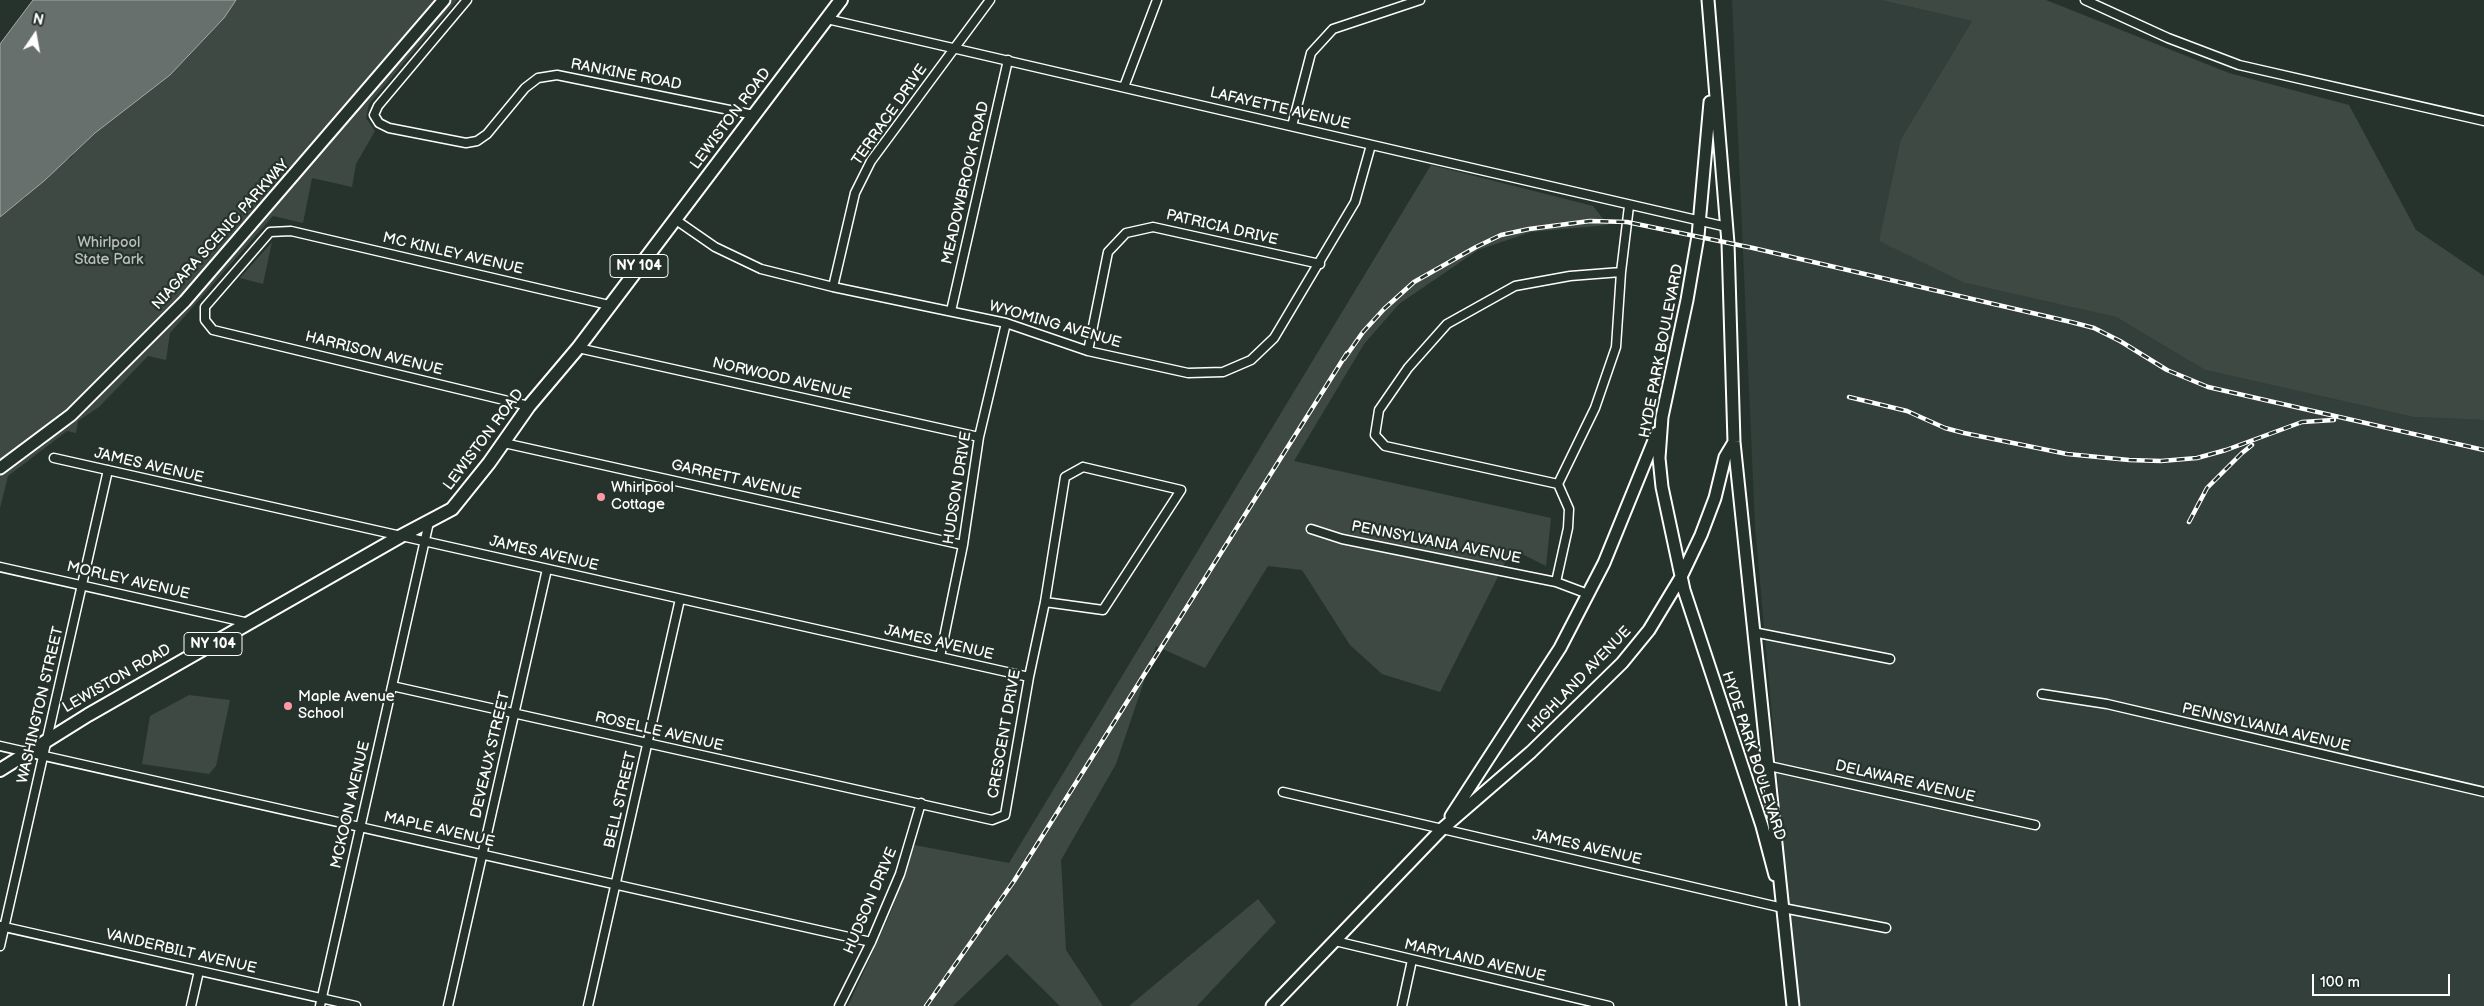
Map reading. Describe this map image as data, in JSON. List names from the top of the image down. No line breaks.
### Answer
{"streets":{"main road":["LEWISTON ROAD","NIAGARA SCENIC PARKWAY","NY 104","HYDE PARK BOULEVARD","HIGHLAND AVENUE"],"street":["RANKINE ROAD","LAFAYETTE AVENUE","TERRACE DRIVE","MEADOWBROOK ROAD","PATRICIA DRIVE","MC KINLEY AVENUE","WYOMING AVENUE","HARRISON AVENUE","NORWOOD AVENUE","JAMES AVENUE","GARRETT AVENUE","HUDSON DRIVE","PENNSYLVANIA AVENUE","MORLEY AVENUE","WASHINGTON STREET","ROSELLE AVENUE","CRESCENT DRIVE","DEVEAUX STREET","DELAWARE AVENUE","BELL STREET","MCKOON AVENUE","MAPLE AVENUE","VANDERBILT AVENUE","MARYLAND AVENUE"]},"crossings":[["RANKINE ROAD","LEWISTON ROAD"],["LAFAYETTE AVENUE","TERRACE DRIVE"],["LAFAYETTE AVENUE","LEWISTON ROAD"],["LAFAYETTE AVENUE","MEADOWBROOK ROAD"],["LAFAYETTE AVENUE","WYOMING AVENUE"],["LAFAYETTE AVENUE","HYDE PARK BOULEVARD"],["TERRACE DRIVE","WYOMING AVENUE"],["LEWISTON ROAD","MC KINLEY AVENUE"],["LEWISTON ROAD","WYOMING AVENUE"],["LEWISTON ROAD","HARRISON AVENUE"],["LEWISTON ROAD","NORWOOD AVENUE"],["LEWISTON ROAD","JAMES AVENUE"],["LEWISTON ROAD","GARRETT AVENUE"],["LEWISTON ROAD","MORLEY AVENUE"],["LEWISTON ROAD","WASHINGTON STREET"],["LEWISTON ROAD","MCKOON AVENUE"],["LEWISTON ROAD","MAPLE AVENUE"],["MEADOWBROOK ROAD","WYOMING AVENUE"],["PATRICIA DRIVE","WYOMING AVENUE"],["MC KINLEY AVENUE","HARRISON AVENUE"],["WYOMING AVENUE","HUDSON DRIVE"],["HYDE PARK BOULEVARD","JAMES AVENUE"],["HYDE PARK BOULEVARD","HIGHLAND AVENUE"],["HYDE PARK BOULEVARD","DELAWARE AVENUE"],["NORWOOD AVENUE","HUDSON DRIVE"],["JAMES AVENUE","HUDSON DRIVE"],["JAMES AVENUE","HIGHLAND AVENUE"],["JAMES AVENUE","WASHINGTON STREET"],["JAMES AVENUE","CRESCENT DRIVE"],["JAMES AVENUE","DEVEAUX STREET"],["JAMES AVENUE","BELL STREET"],["JAMES AVENUE","MCKOON AVENUE"],["GARRETT AVENUE","HUDSON DRIVE"],["HUDSON DRIVE","ROSELLE AVENUE"],["HUDSON DRIVE","CRESCENT DRIVE"],["HUDSON DRIVE","MAPLE AVENUE"],["PENNSYLVANIA AVENUE","HIGHLAND AVENUE"],["MORLEY AVENUE","WASHINGTON STREET"],["HIGHLAND AVENUE","MARYLAND AVENUE"],["WASHINGTON STREET","MAPLE AVENUE"],["WASHINGTON STREET","VANDERBILT AVENUE"],["ROSELLE AVENUE","CRESCENT DRIVE"],["ROSELLE AVENUE","DEVEAUX STREET"],["ROSELLE AVENUE","BELL STREET"],["ROSELLE AVENUE","MCKOON AVENUE"],["DEVEAUX STREET","MAPLE AVENUE"],["BELL STREET","MAPLE AVENUE"],["MCKOON AVENUE","MAPLE AVENUE"],["MCKOON AVENUE","VANDERBILT AVENUE"]],"parks":["Whirlpool State Park"],"places":["Whirlpool Cottage","Maple Avenue School"],"scale_bar":"100 m","north":"top"}
